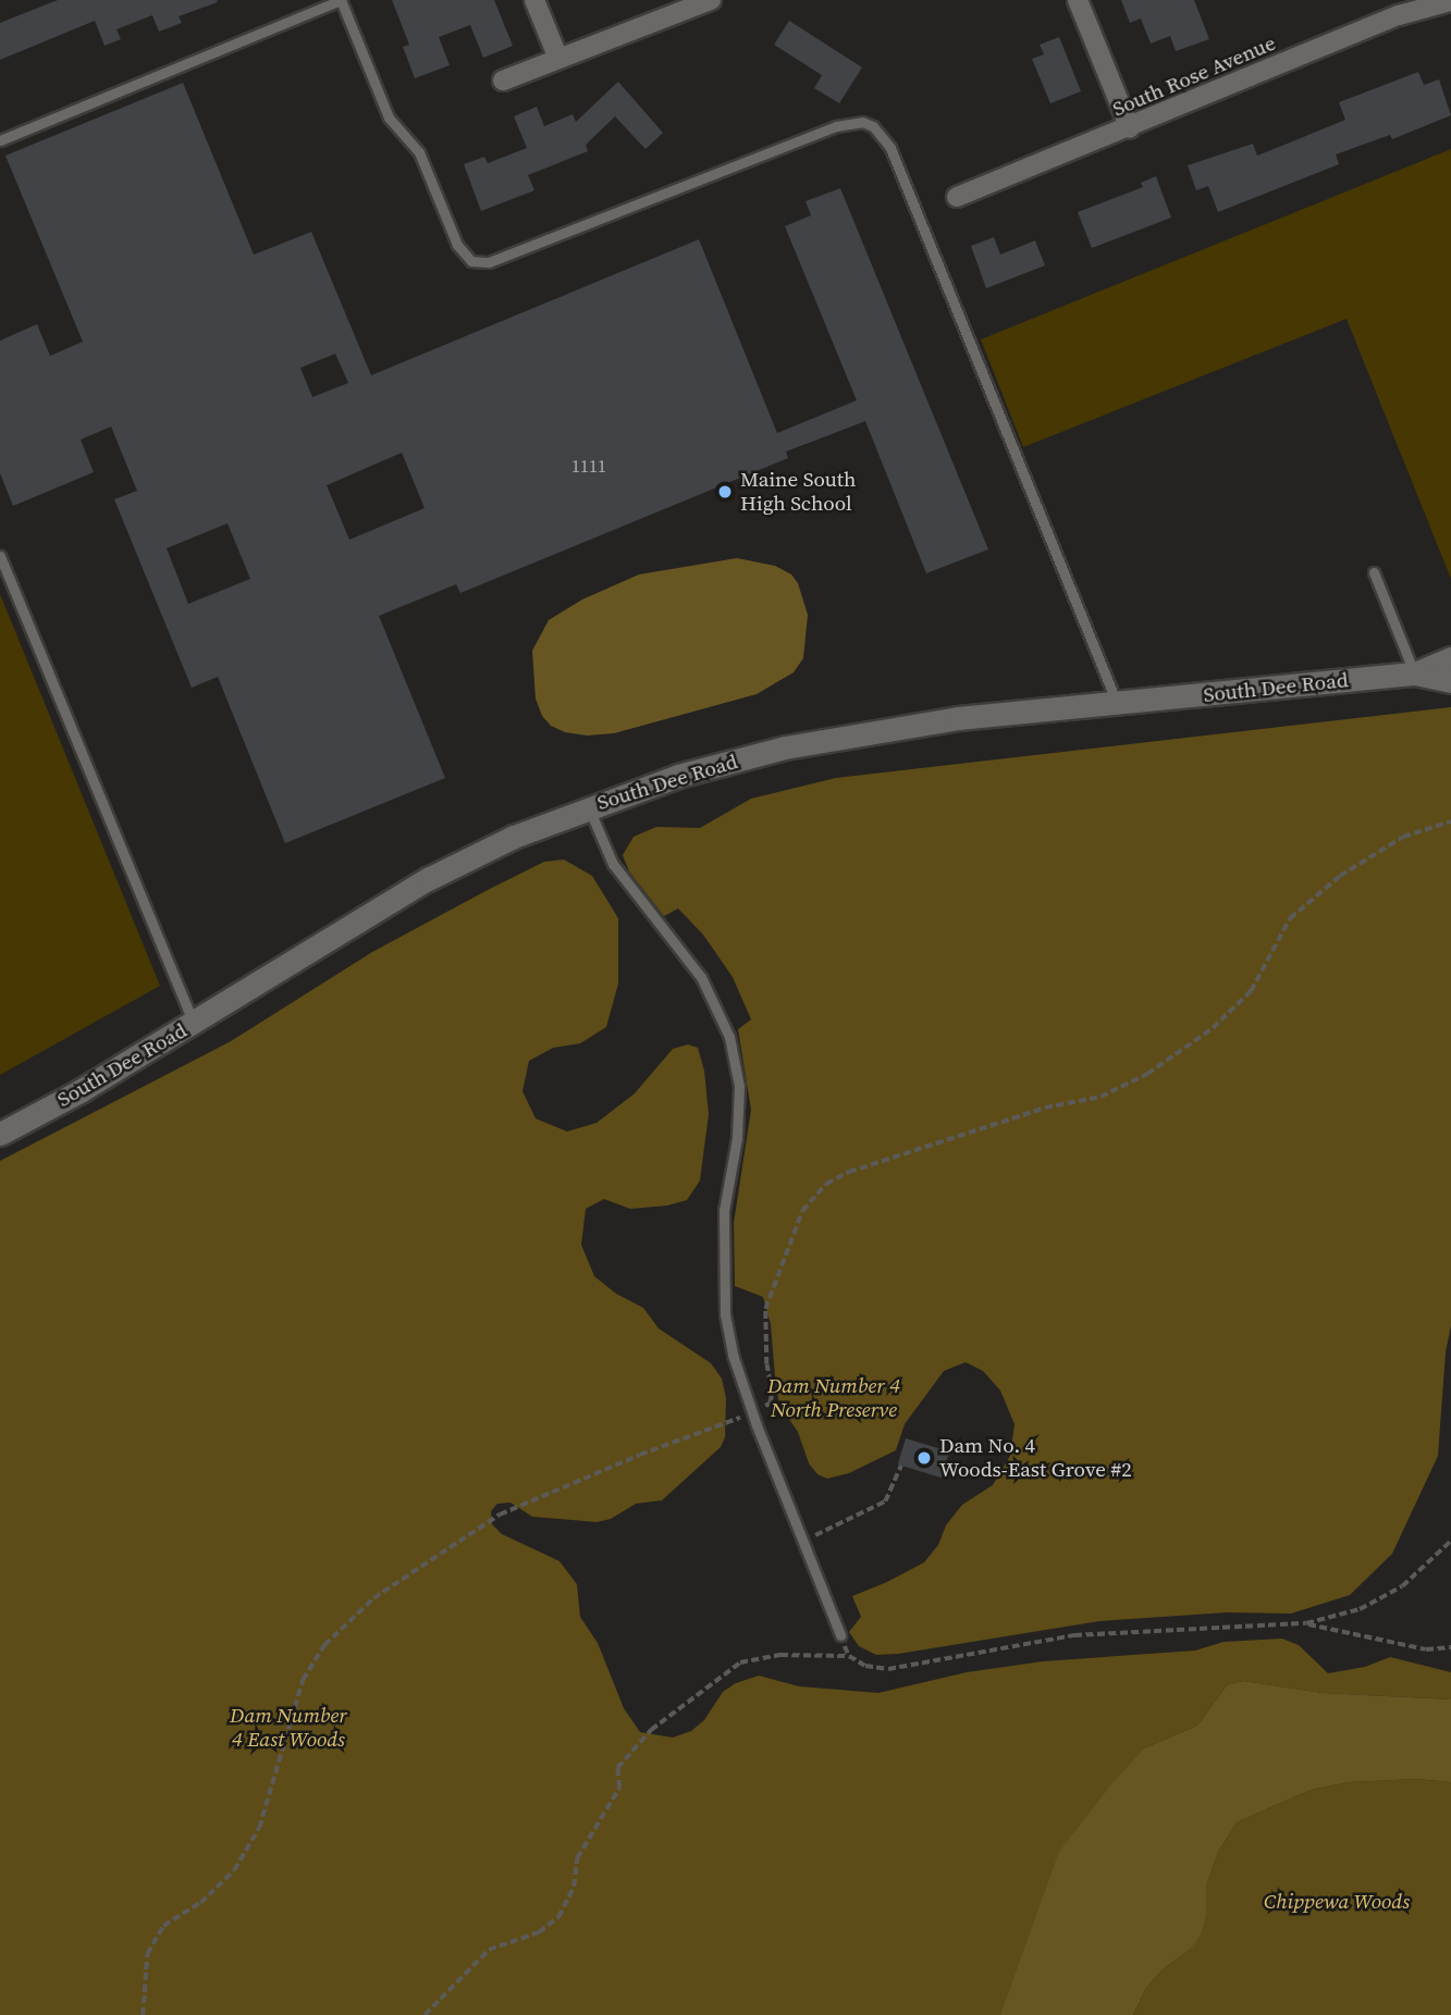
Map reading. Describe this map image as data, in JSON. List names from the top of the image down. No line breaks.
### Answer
{"streets":{"main road":["South Dee Road"],"street":["South Rose Avenue"]},"parks":["Dam Number 4 North Preserve","Dam Number 4 East Woods","Chippewa Woods"],"places":["Maine South High School","Dam No. 4 Woods-East Grove #2"],"house_numbers":["1111"]}
